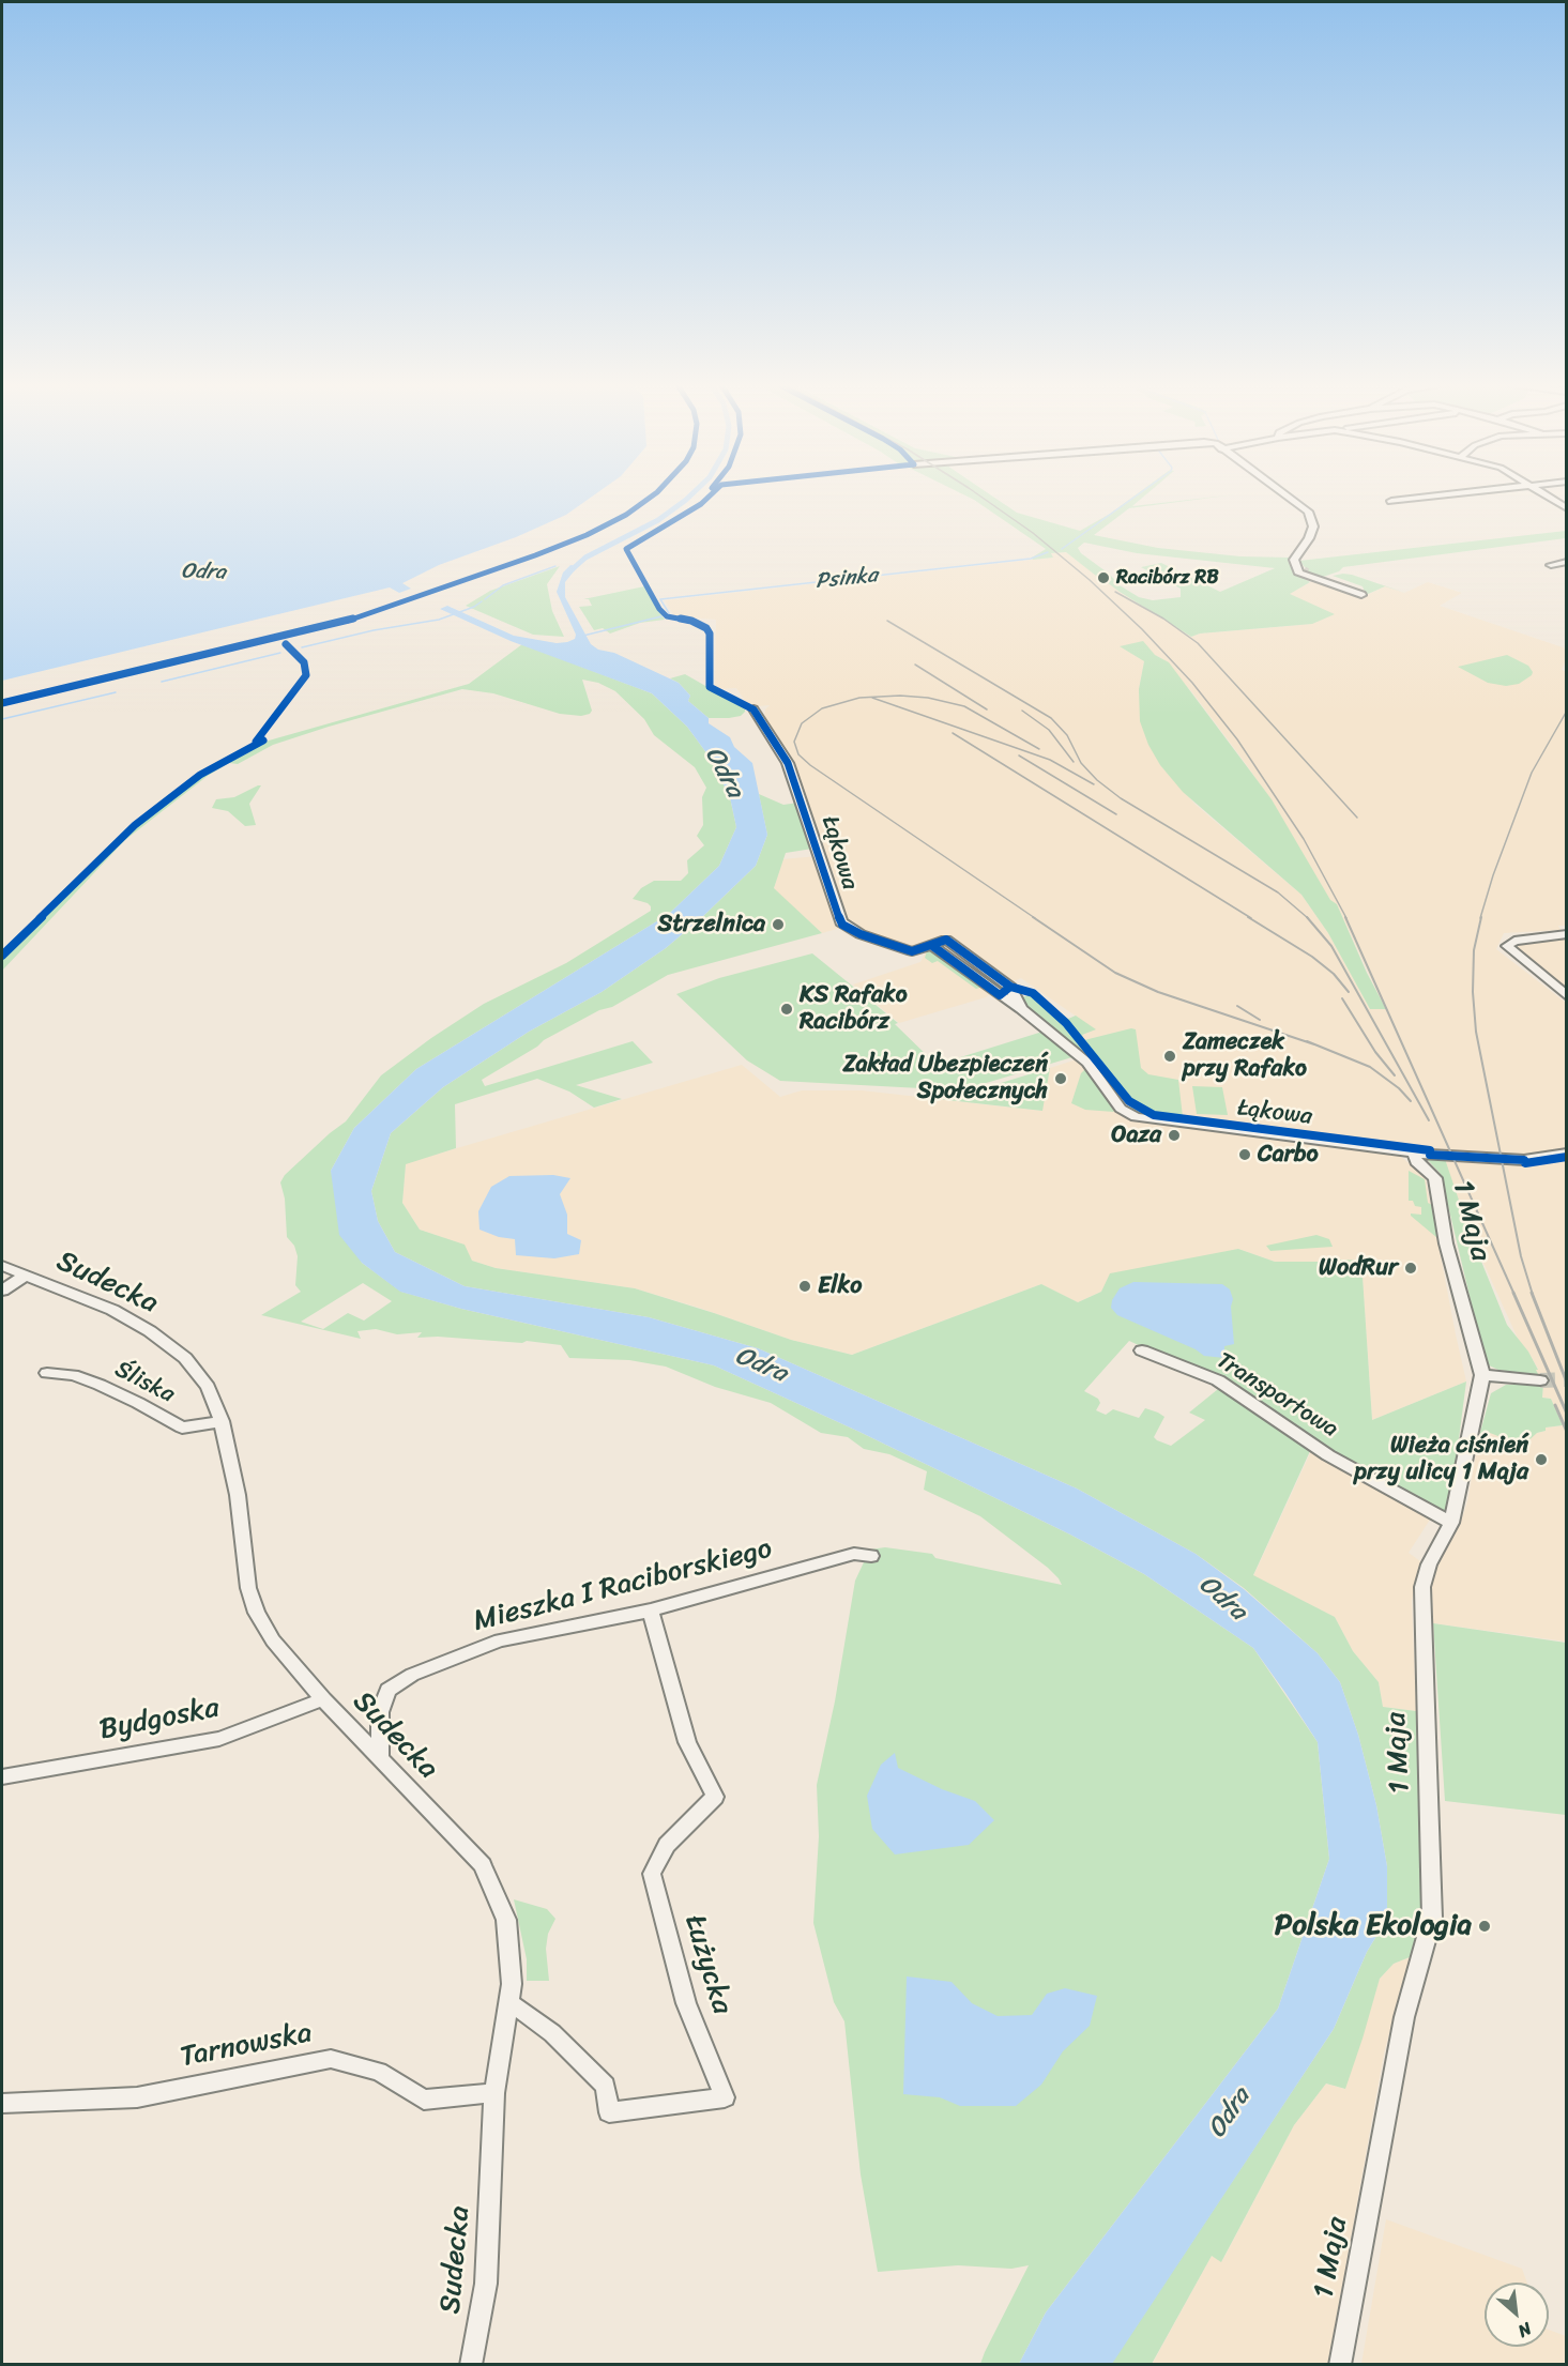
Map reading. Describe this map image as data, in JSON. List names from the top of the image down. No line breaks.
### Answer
{"streets":{"street":["Łąkowa","1 Maja","Sudecka","Śliska","Transportowa","Mieszka I Raciborskiego","Bydgoska","Łużycka","Tarnowska"]},"crossings":[["Łąkowa","1 Maja"],["1 Maja","Transportowa"],["Sudecka","Śliska"],["Sudecka","Mieszka I Raciborskiego"],["Sudecka","Bydgoska"],["Sudecka","Łużycka"],["Sudecka","Tarnowska"],["Mieszka I Raciborskiego","Łużycka"]],"water":["Odra","Psinka"],"places":["Racibórz RB","Strzelnica","KS Rafako Racibórz","Zameczek przy Rafako","Zakład Ubezpieczeń Społecznych","Oaza","Carbo","WodRur","Elko","Wieża ciśnień przy ulicy 1 Maja","Polska Ekologia"],"north":"bottom right"}
